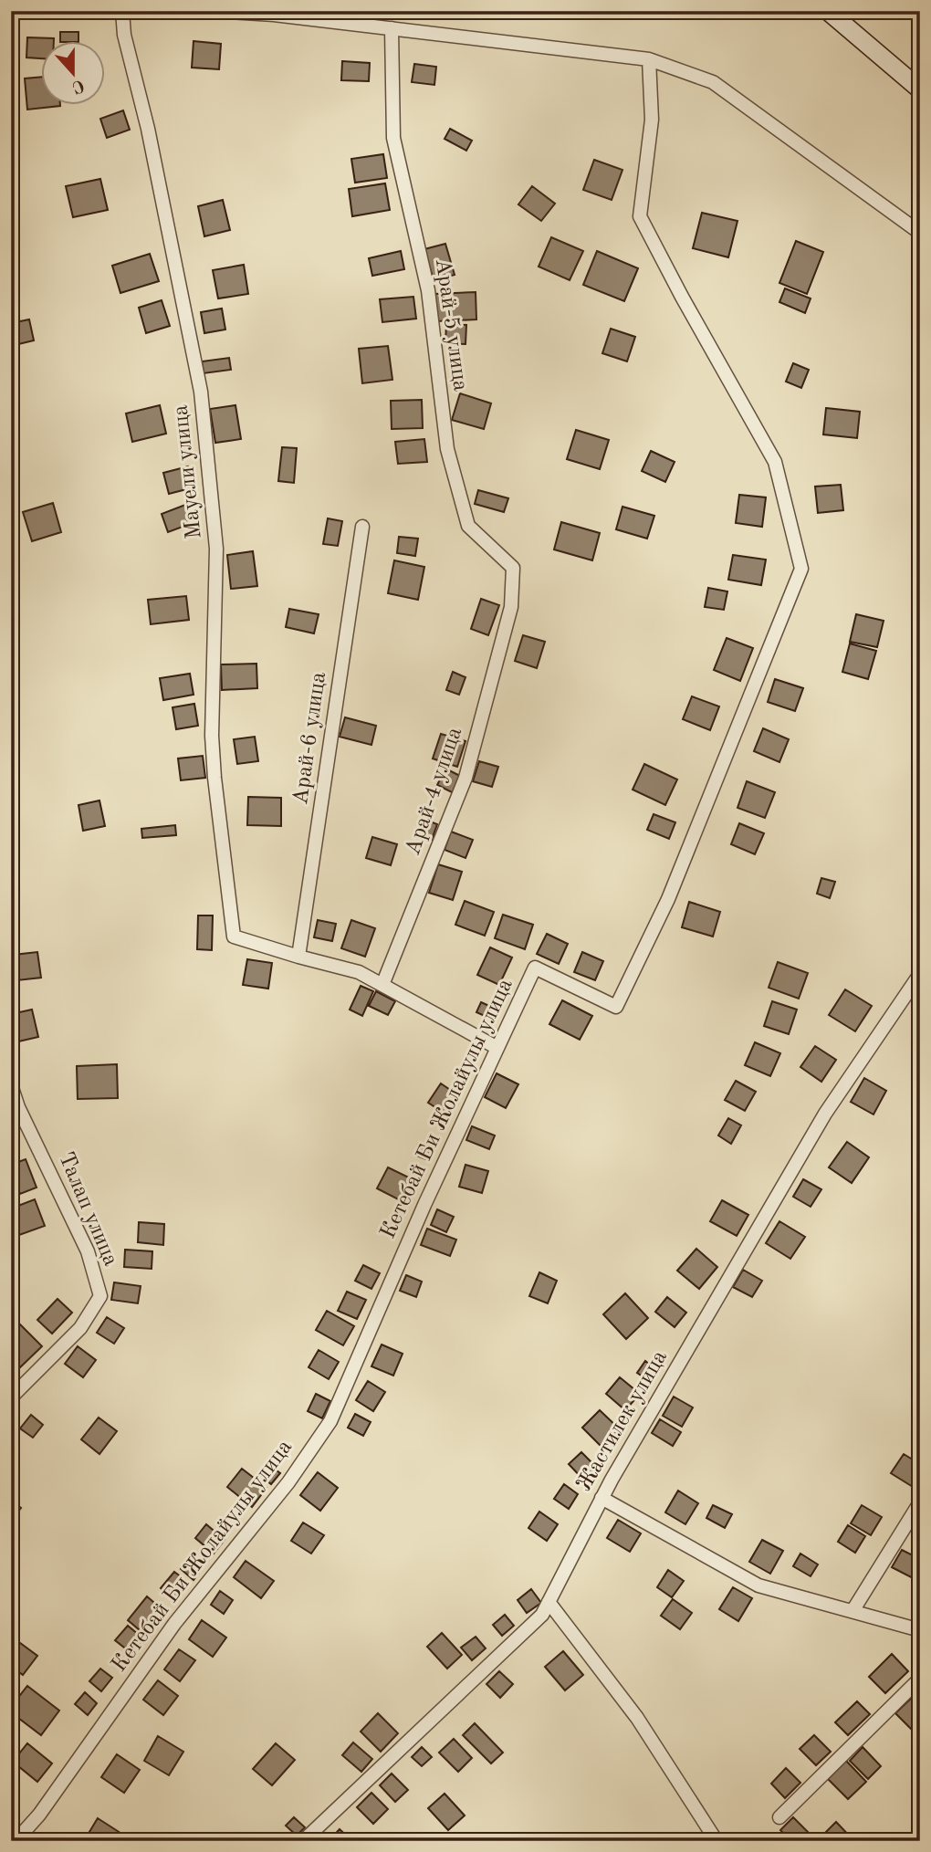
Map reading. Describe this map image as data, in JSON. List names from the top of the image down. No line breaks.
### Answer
{"streets":{"street":["Арай-5 улица","Мауели улица","Арай-6 улица","Арай-4 улица","Кетебай Би Жолайулы улица","Талап улица","Жастилек улица"]},"crossings":[["Арай-5 улица","Арай-4 улица"],["Мауели улица","Арай-6 улица"]],"north":"bottom"}
